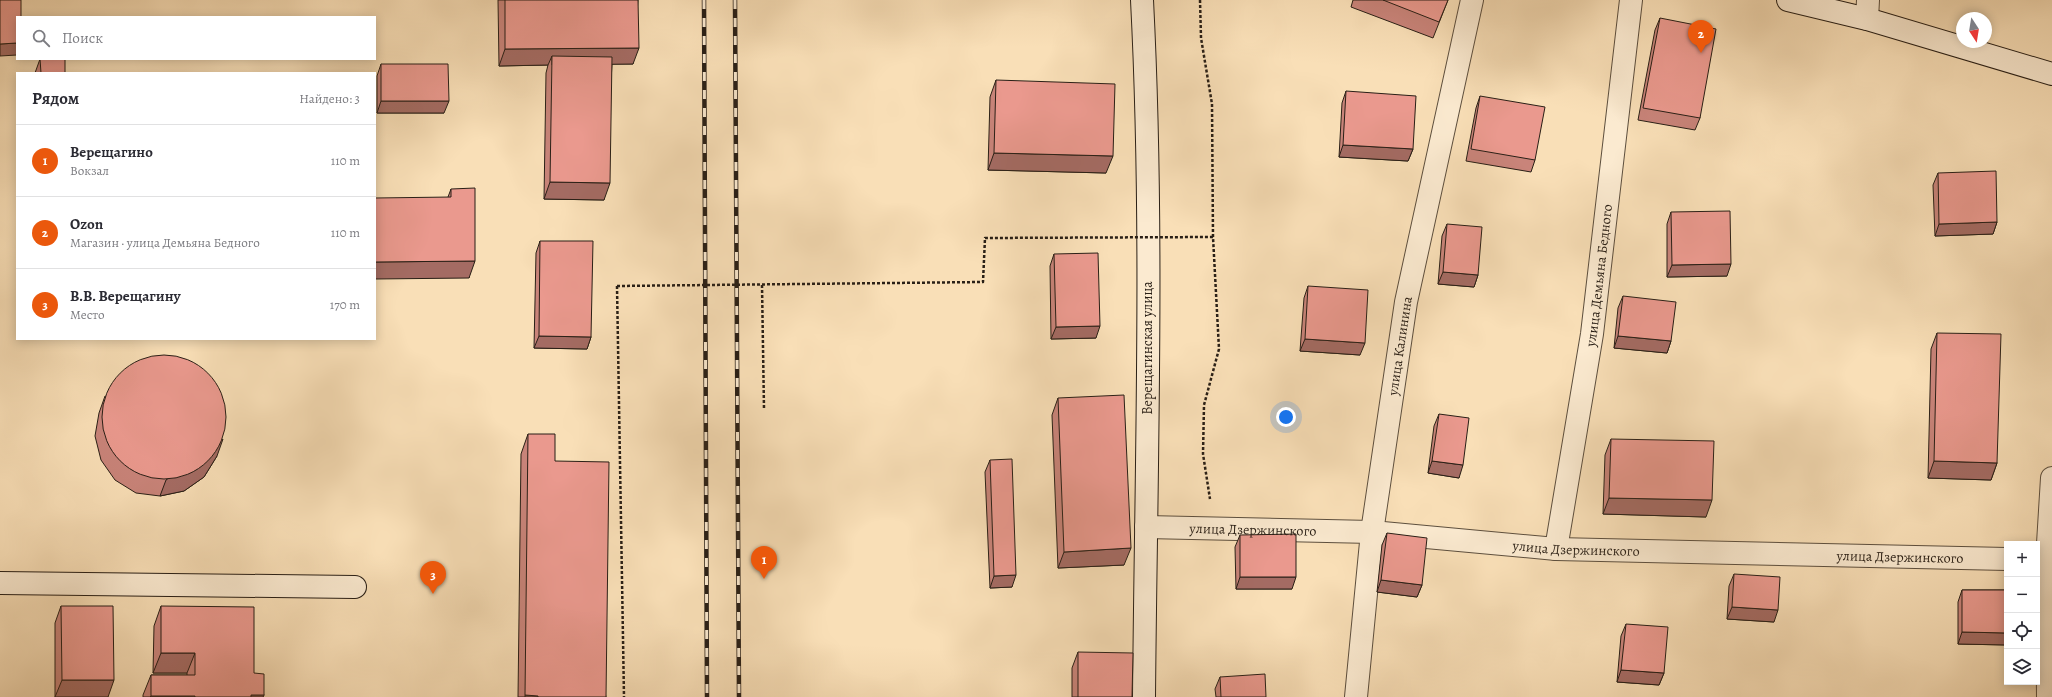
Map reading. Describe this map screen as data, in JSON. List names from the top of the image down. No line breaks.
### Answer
{"streets":{"street":["улица Демьяна Бедного","улица Калинина","Верещагинская улица","улица Дзержинского"]},"crossings":[["улица Демьяна Бедного","улица Дзержинского"],["улица Калинина","улица Дзержинского"],["Верещагинская улица","улица Дзержинского"]],"north":"bottom","page":{"search":"Поиск","pins":["2","1","3"],"heading":["Рядом","Найдено: 3"],"list":[{"mark":"1","name":"Верещагино","note":"Вокзал","value":"110 m"},{"mark":"2","name":"Ozon","note":"Магазин · улица Демьяна Бедного","value":"110 m"},{"mark":"3","name":"В.В. Верещагину","note":"Место","value":"170 m"}],"map_buttons":["+","−"]}}
